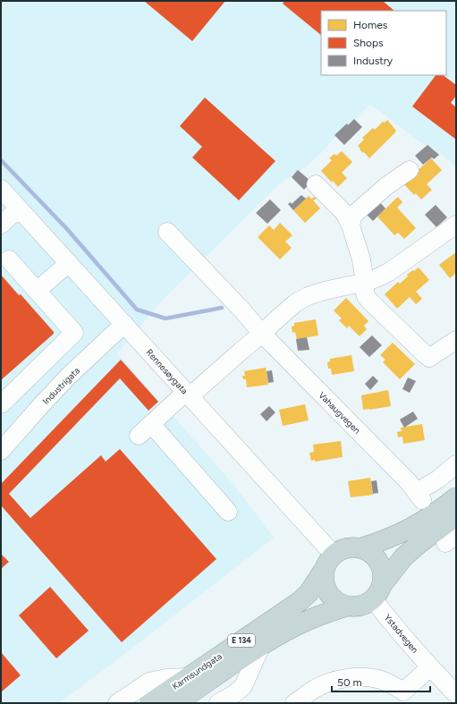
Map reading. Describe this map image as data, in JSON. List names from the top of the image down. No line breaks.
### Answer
{"streets":{"highway":["E 134","Karmsundgata"],"street":["Rennesøygata","Industrigata","Vahaugvegen","Ystadvegen"]},"crossings":[["Rennesøygata","Industrigata"],["Rennesøygata","Ystadvegen"],["Rennesøygata","E 134"],["Rennesøygata","Karmsundgata"],["Ystadvegen","E 134"],["Ystadvegen","Karmsundgata"],["E 134","Karmsundgata"]],"legend":["Homes","Shops","Industry"],"scale_bar":"50 m"}
